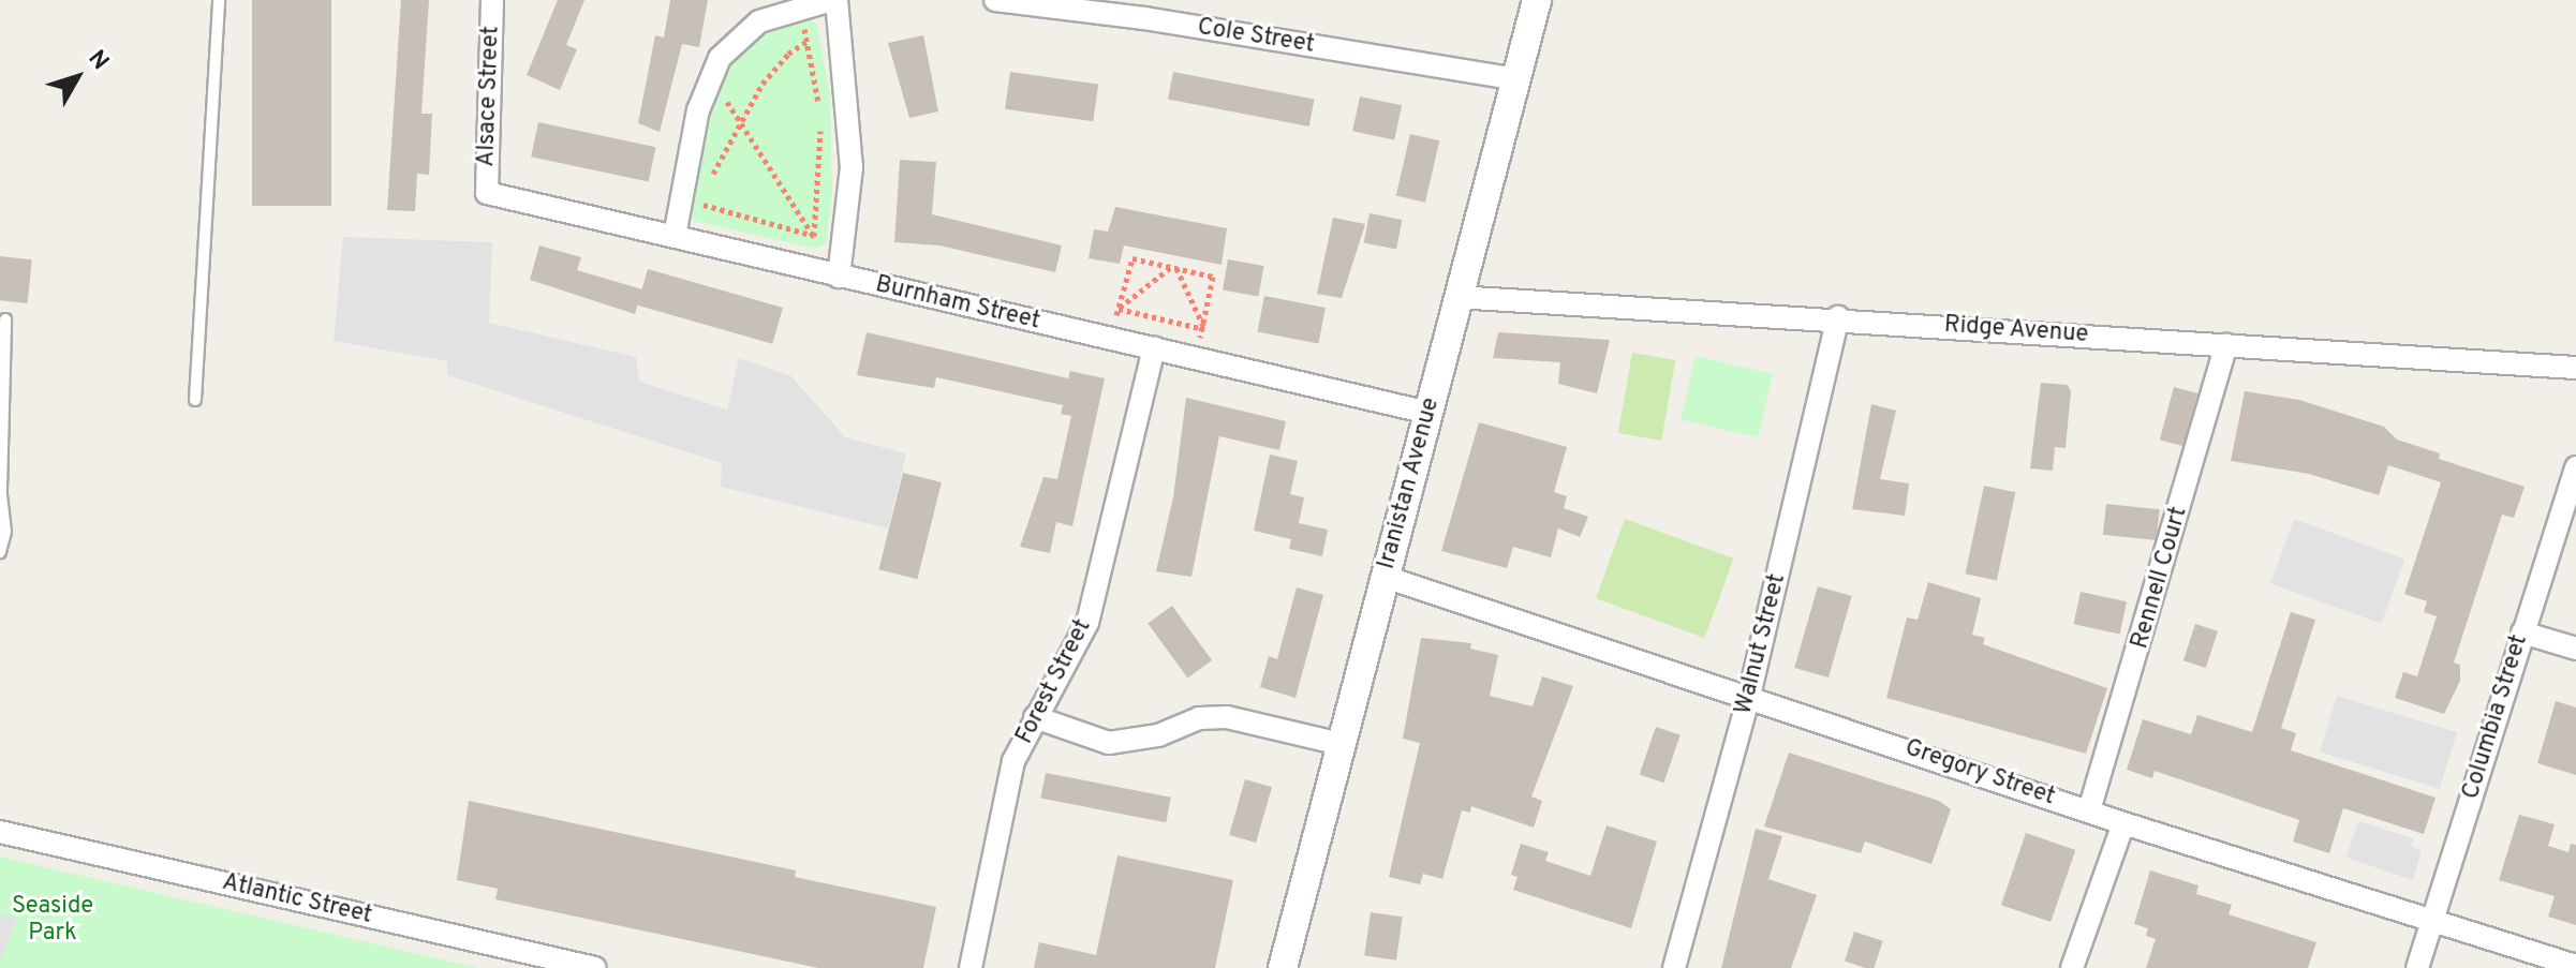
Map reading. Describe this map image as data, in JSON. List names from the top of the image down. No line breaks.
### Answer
{"streets":{"street":["Cole Street","Alsace Street","Burnham Street","Ridge Avenue","Iranistan Avenue","Rennell Court","Walnut Street","Forest Street","Columbia Street","Gregory Street","Atlantic Street"]},"crossings":[["Cole Street","Iranistan Avenue"],["Alsace Street","Burnham Street"],["Burnham Street","Iranistan Avenue"],["Burnham Street","Forest Street"],["Ridge Avenue","Iranistan Avenue"],["Ridge Avenue","Rennell Court"],["Ridge Avenue","Walnut Street"],["Iranistan Avenue","Gregory Street"],["Rennell Court","Gregory Street"],["Walnut Street","Gregory Street"],["Columbia Street","Gregory Street"]],"parks":["Seaside Park"],"north":"top right"}
